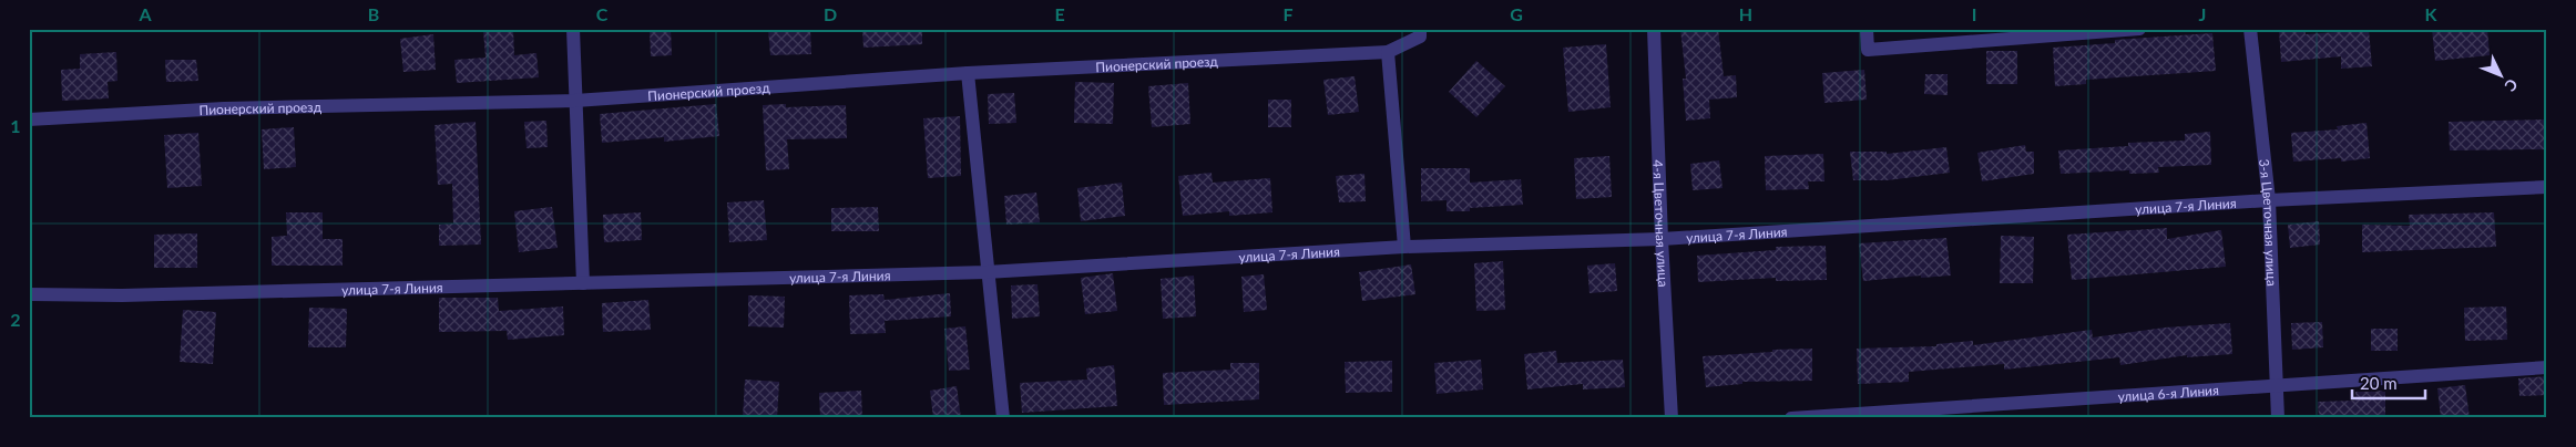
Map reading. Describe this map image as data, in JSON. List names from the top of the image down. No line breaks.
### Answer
{"streets":{"street":["Пионерский проезд","улица 7-я Линия","4-я Цветочная улица","3-я Цветочная улица","улица 6-я Линия"]},"crossings":[["улица 7-я Линия","4-я Цветочная улица"],["улица 7-я Линия","3-я Цветочная улица"],["3-я Цветочная улица","улица 6-я Линия"]],"scale_bar":"20 m","north":"bottom right","grid":{"columns":["A","B","C","D","E","F","G","H","I","J","K"],"rows":["1","2"]}}
